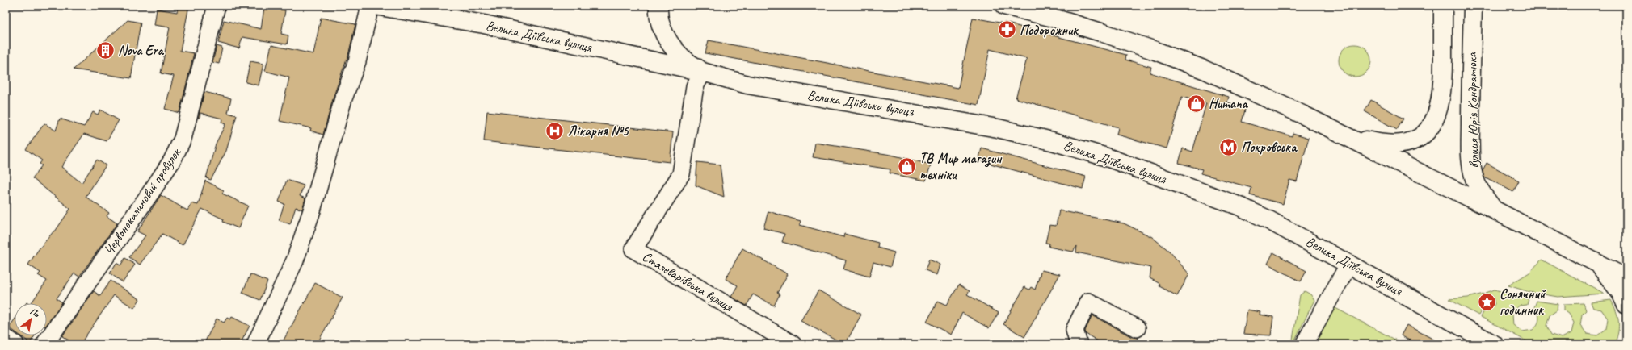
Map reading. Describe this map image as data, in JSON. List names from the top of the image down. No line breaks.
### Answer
{"streets":{"main road":["Велика Діївська вулиця","вулиця Юрія Кондратюка"],"street":["Червонокалиновий провулок","Сталеварівська вулиця"]},"crossings":[["Велика Діївська вулиця","Сталеварівська вулиця"]],"places":{"pharmacy":["Подорожник"],"building":["Nova Era"],"shop":["Humana","ТВ Мир магазин техніки"],"hospital":["Лікарня №5"],"metro station":["Покровська"],"place":["Сонячний годинник"]},"north":"top right"}
